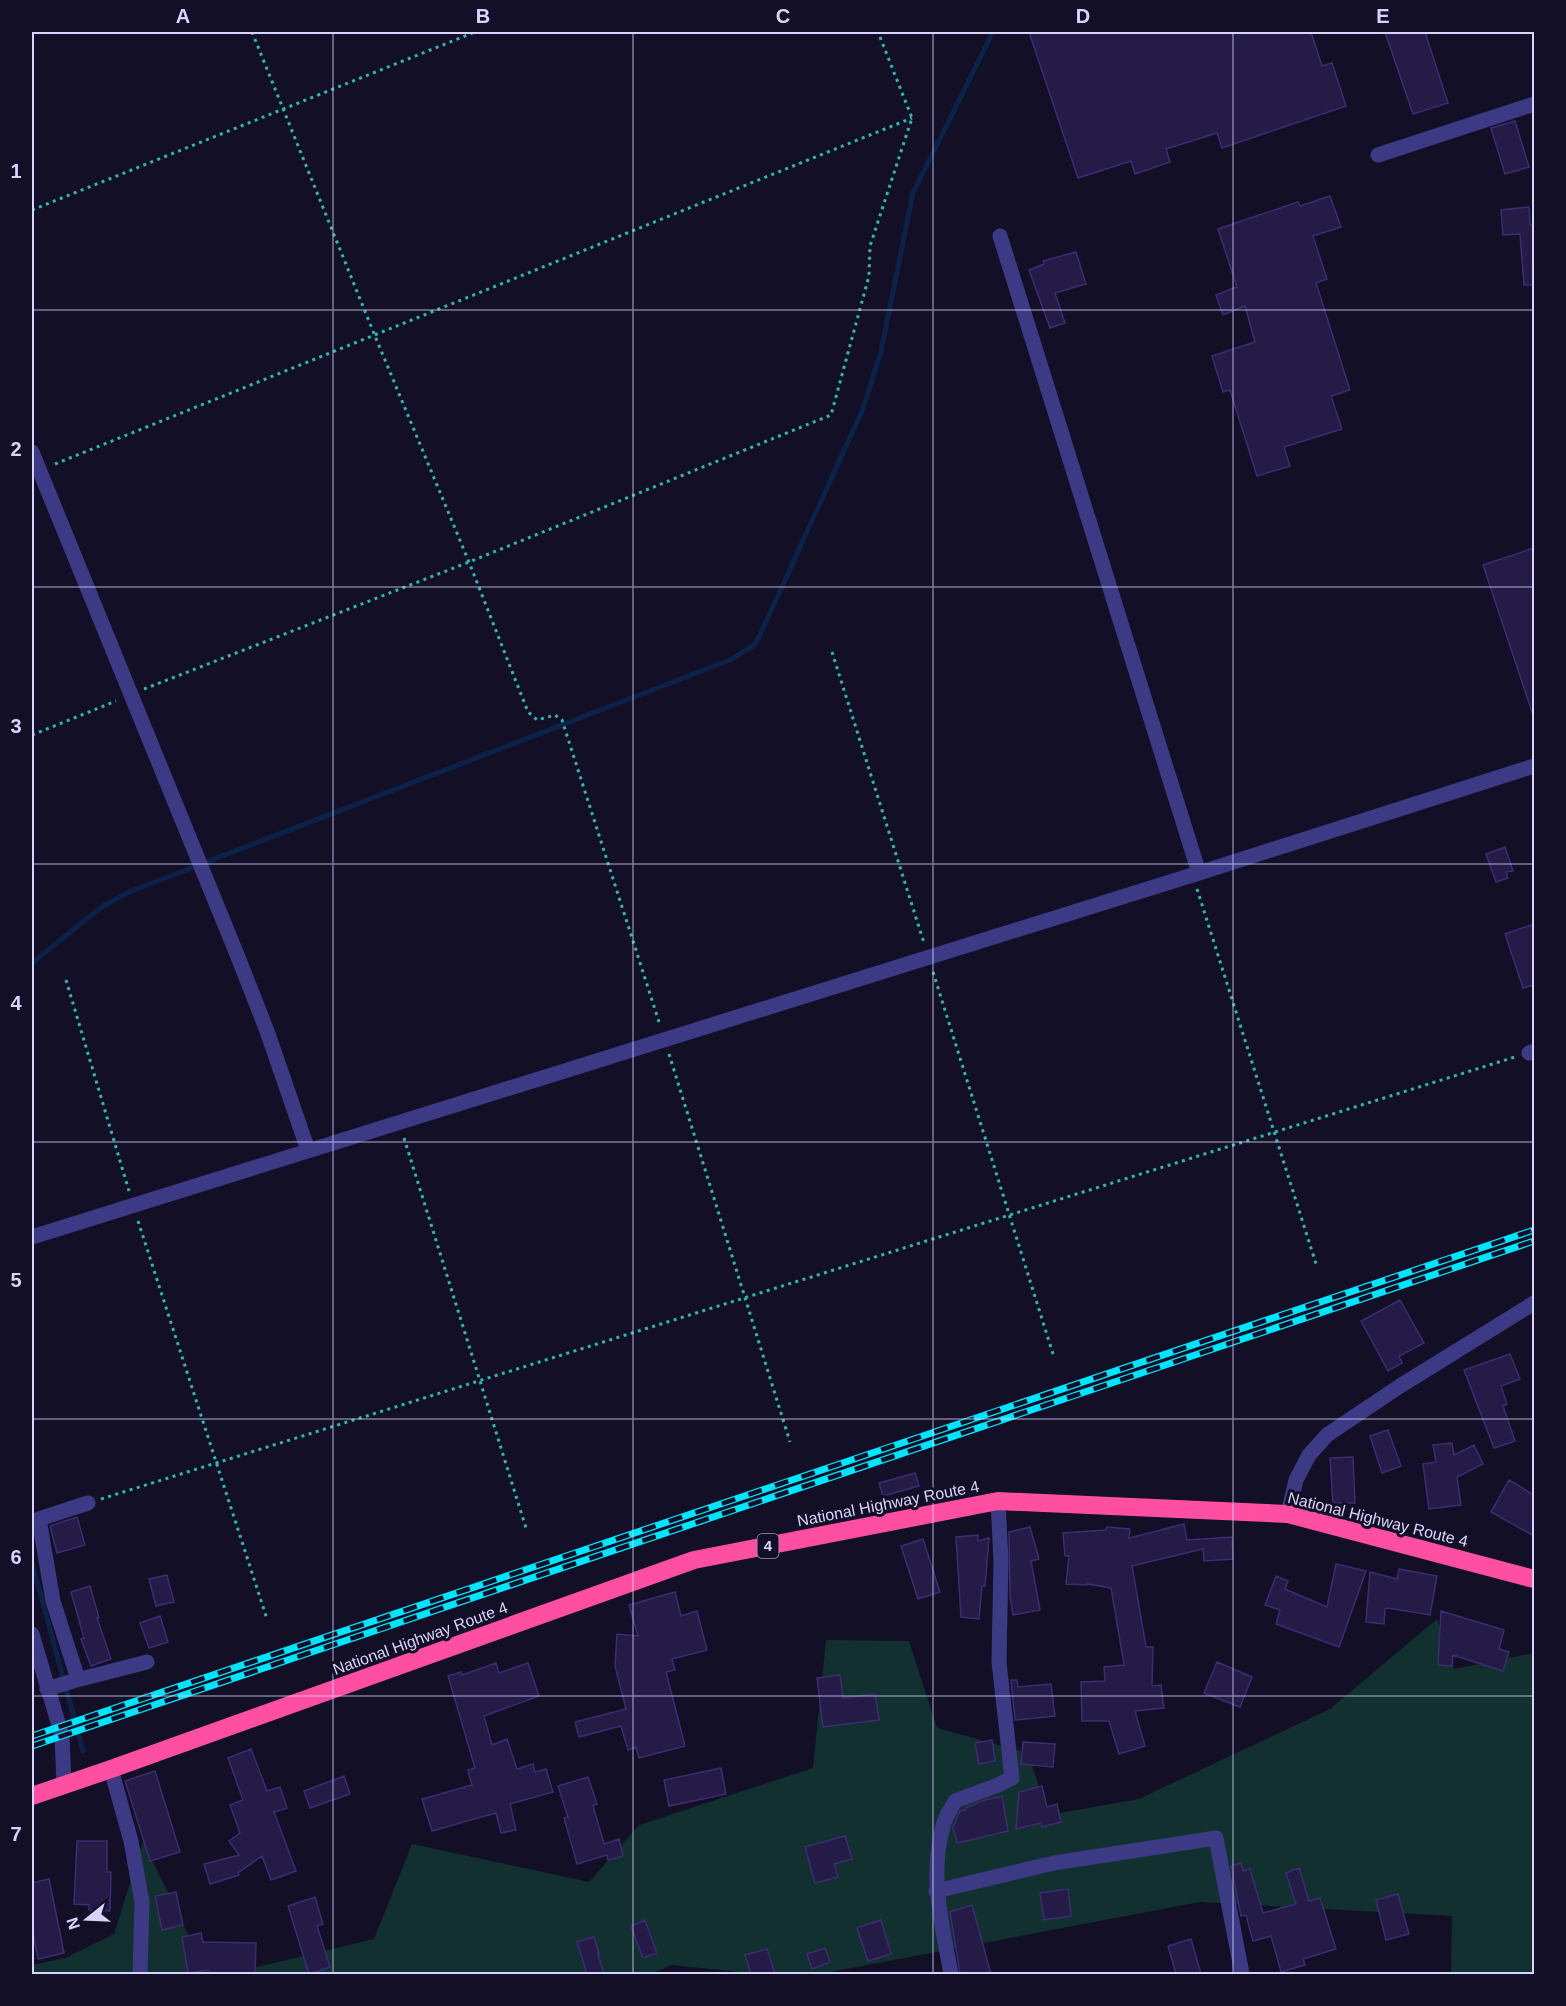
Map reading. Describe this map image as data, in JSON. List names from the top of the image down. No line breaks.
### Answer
{"streets":{"highway":["National Highway Route 4","4"]},"north":"left","grid":{"columns":["A","B","C","D","E"],"rows":["1","2","3","4","5","6","7"]}}
